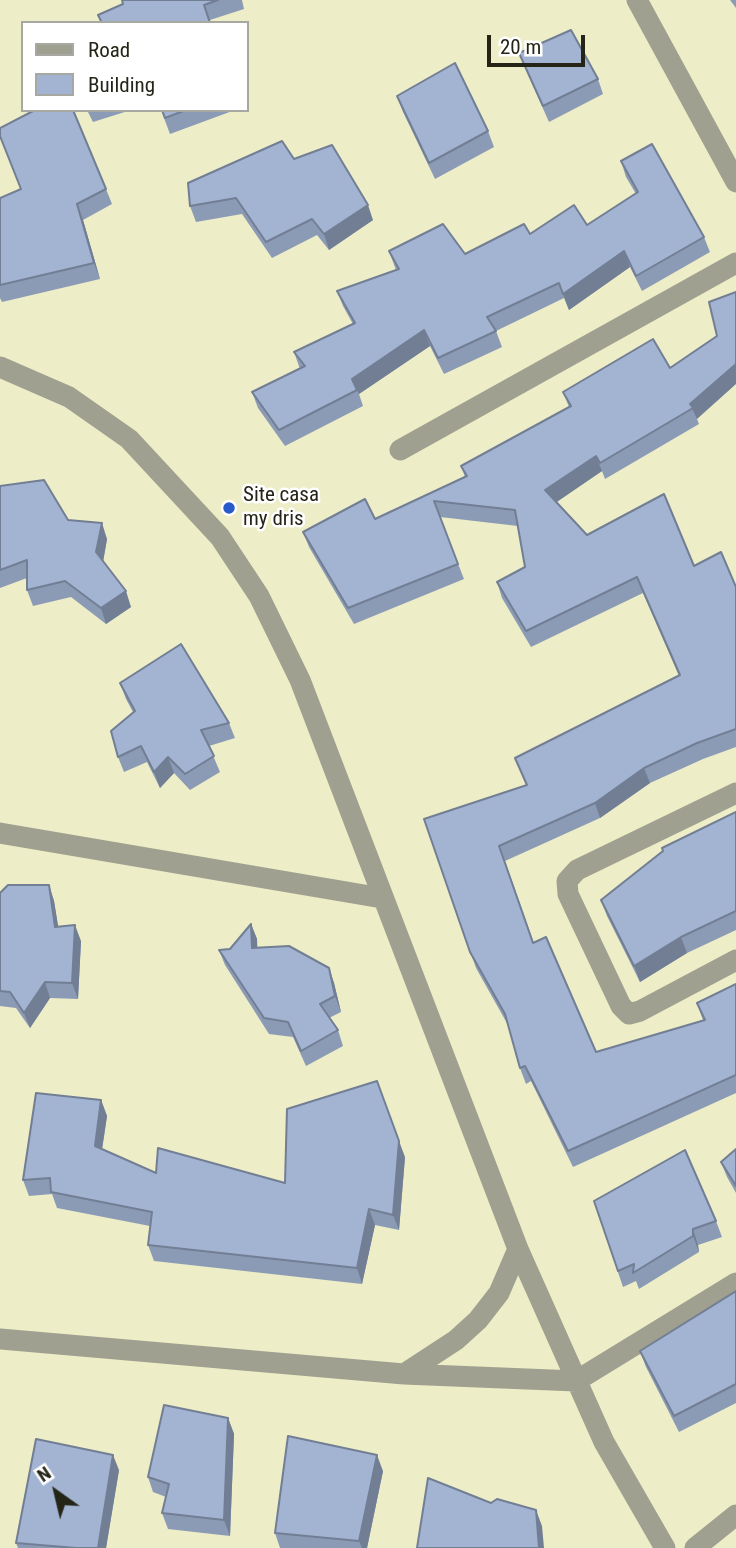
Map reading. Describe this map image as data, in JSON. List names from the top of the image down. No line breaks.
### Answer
{"places":["Site casa my dris"],"legend":["Road","Building"],"scale_bar":"20 m","north":"top left"}
